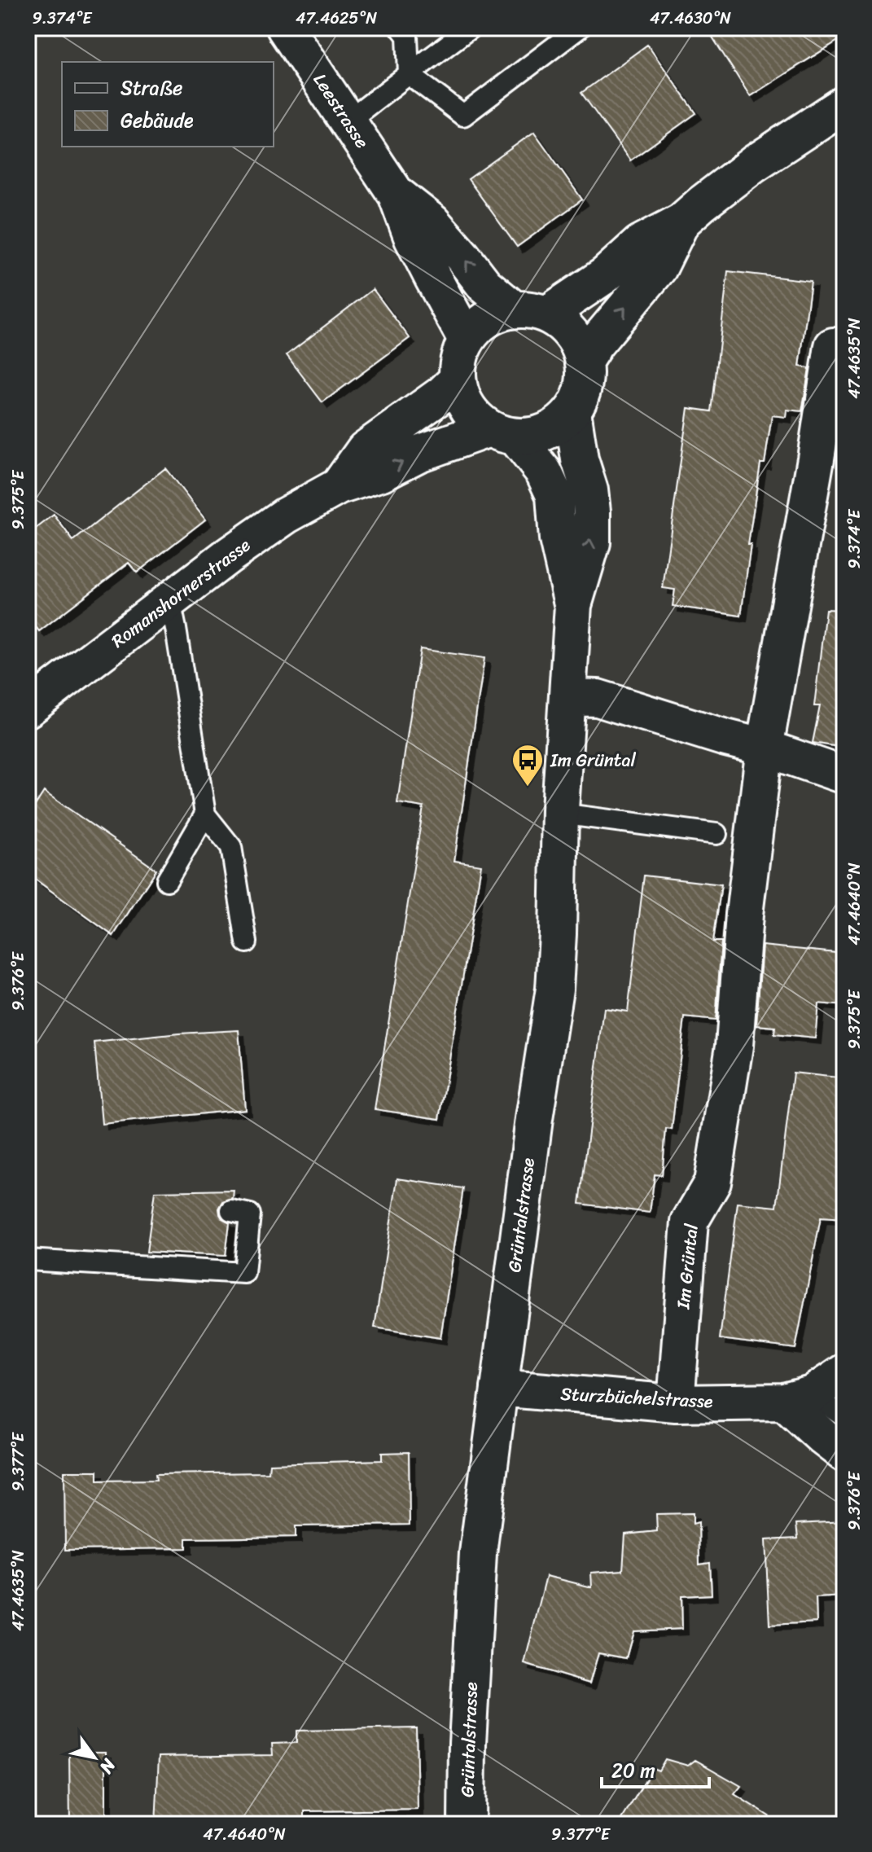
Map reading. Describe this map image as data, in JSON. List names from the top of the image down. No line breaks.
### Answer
{"streets":{"street":["Leestrasse","Romanshornerstrasse","Grüntalstrasse","Im Grüntal","Sturzbüchelstrasse"]},"crossings":[["Leestrasse","Romanshornerstrasse"],["Leestrasse","Grüntalstrasse"],["Romanshornerstrasse","Grüntalstrasse"],["Grüntalstrasse","Sturzbüchelstrasse"],["Im Grüntal","Sturzbüchelstrasse"]],"places":{"bus stop":["Im Grüntal"]},"legend":["Straße","Gebäude"],"scale_bar":"20 m","north":"bottom right","coordinates":["9.374°E","47.4625°N","47.4630°N","47.4635°N","9.375°E","47.4640°N","9.376°E","9.377°E"]}
